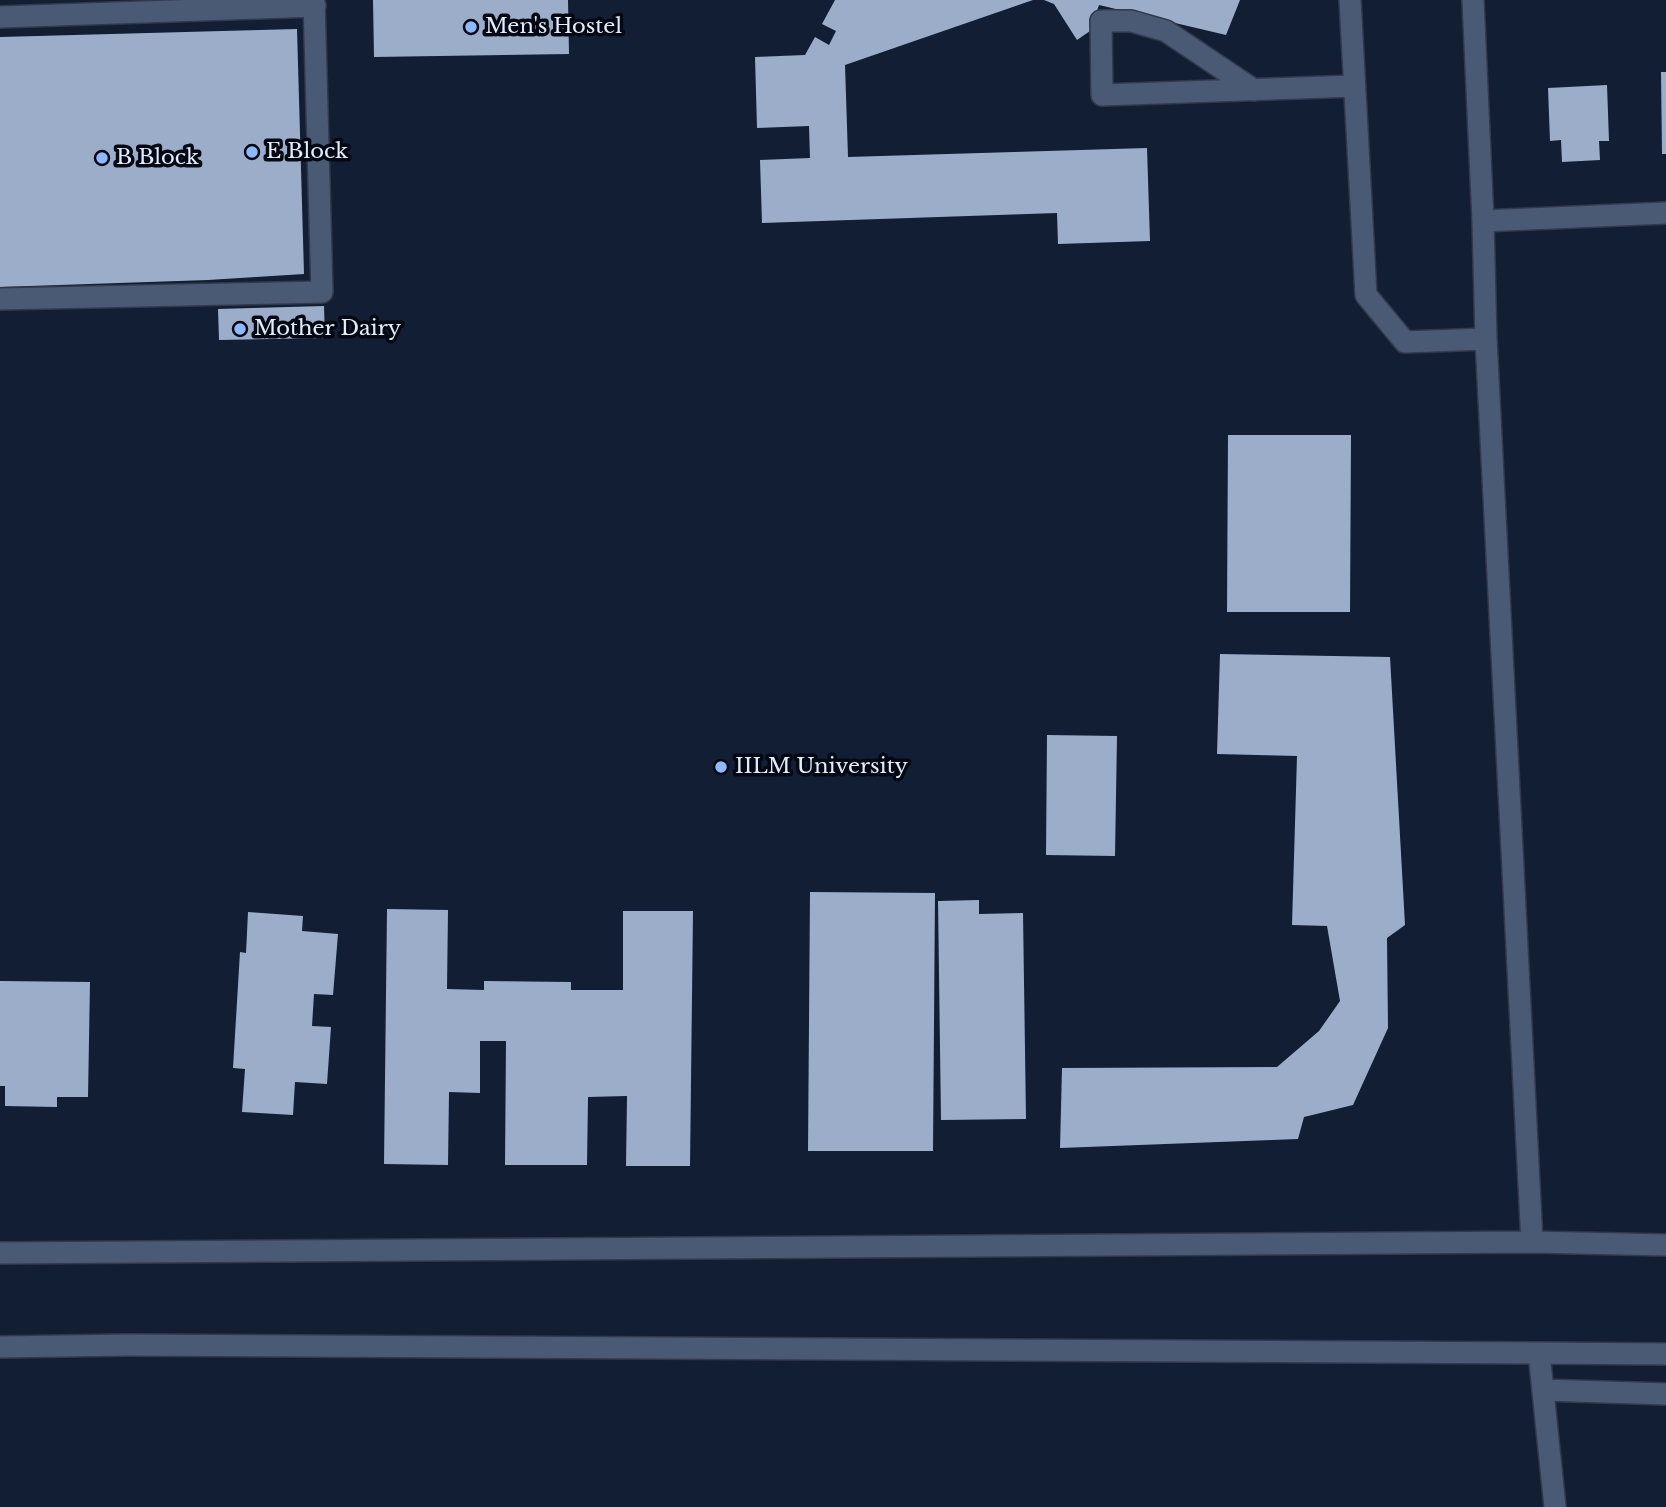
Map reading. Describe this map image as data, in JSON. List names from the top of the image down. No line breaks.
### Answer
{"places":["Men's Hostel","E Block","B Block","Mother Dairy","IILM University"]}
